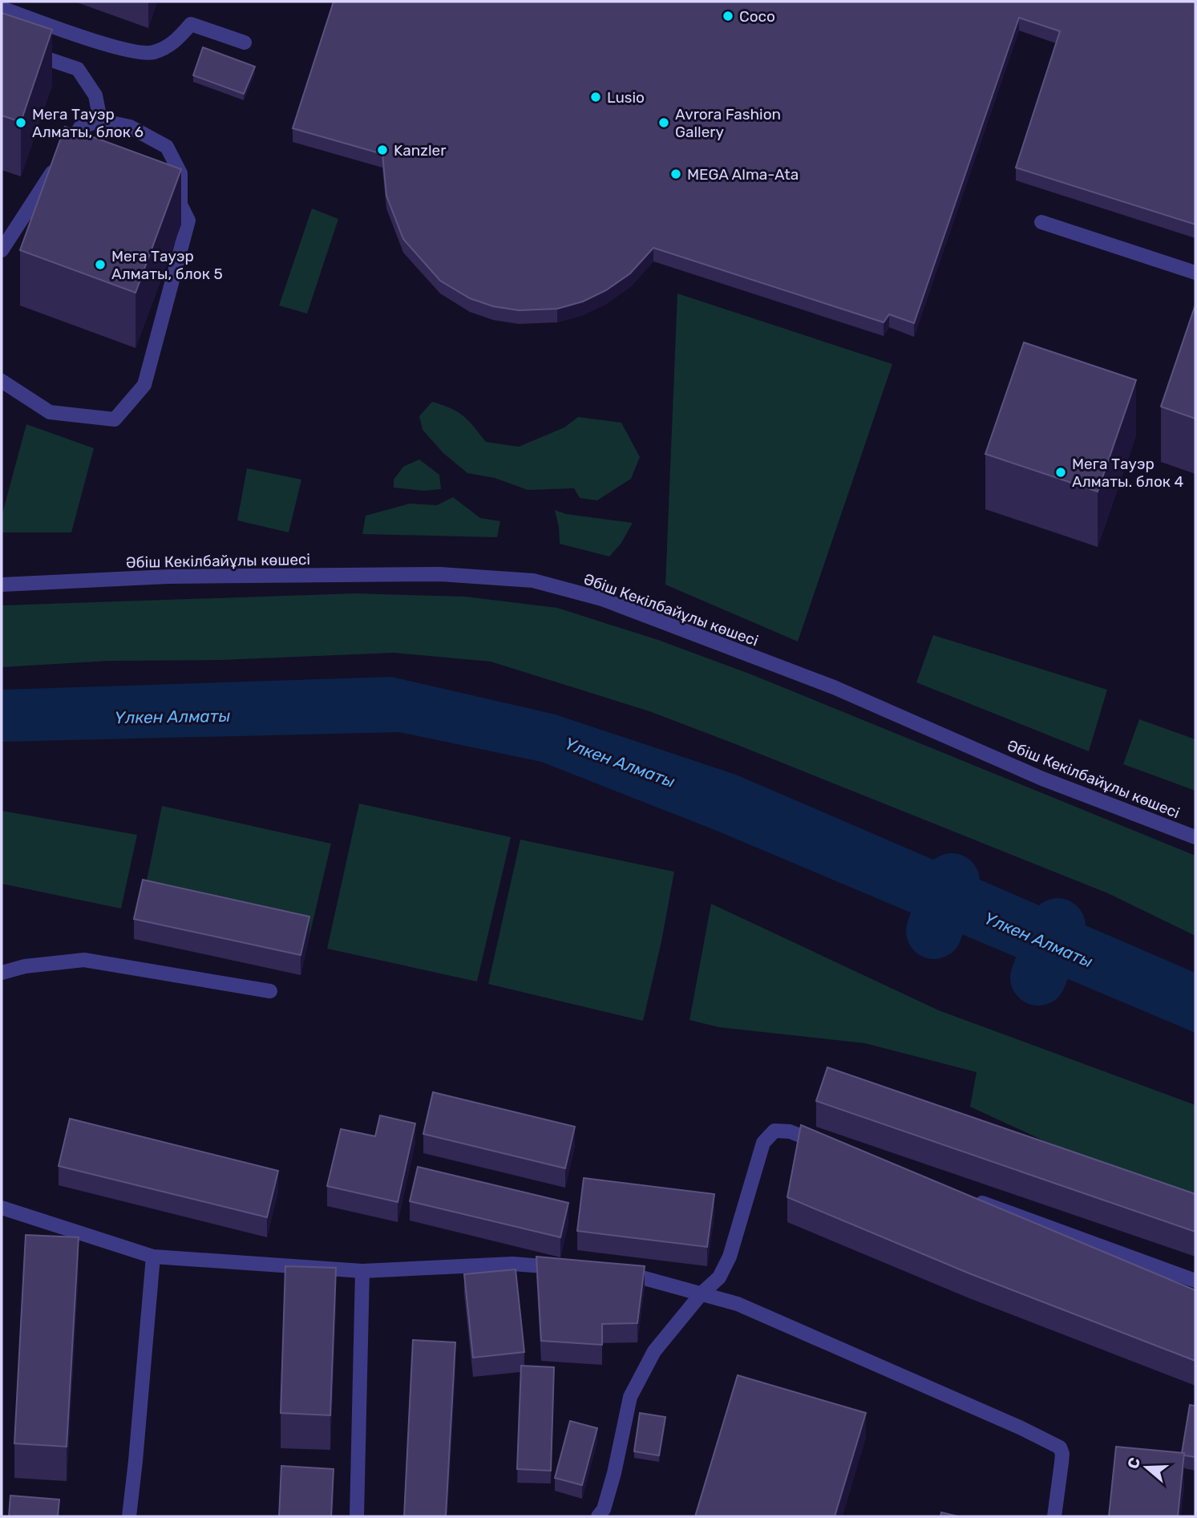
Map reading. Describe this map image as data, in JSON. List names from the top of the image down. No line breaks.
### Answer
{"streets":{"street":["Әбіш Кекілбайұлы көшесі"]},"water":["Үлкен Алматы"],"places":["Сосо","Lusio","Мега Тауэр Алматы, блок 6","Avrora Fashion Gallery","Kanzler","MEGA Alma-Ata","Мега Тауэр Алматы, блок 5","Мега Тауэр Алматы. блок 4"],"north":"left"}
